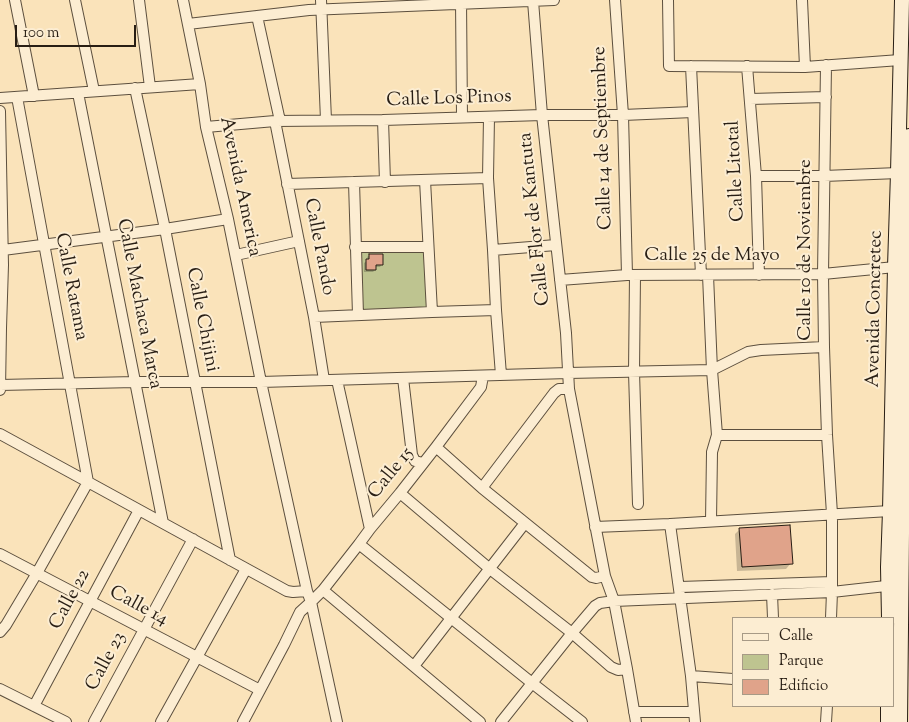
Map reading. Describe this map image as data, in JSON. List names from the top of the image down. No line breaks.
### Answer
{"streets":{"street":["Calle Los Pinos","Calle 14 de Septiembre","Calle Litotal","Avenida America","Calle Flor de Kantuta","Calle Pando","Calle 10 de Noviembre","Calle 25 de Mayo","Calle Ratama","Calle Machaca Marca","Avenida Concretec","Calle Chijini","Calle 15","Calle 22","Calle 14","Calle 23"]},"crossings":[["Calle Los Pinos","Calle 14 de Septiembre"],["Calle Los Pinos","Avenida America"],["Calle Los Pinos","Calle Flor de Kantuta"],["Calle Los Pinos","Calle Pando"],["Calle 14 de Septiembre","Calle 25 de Mayo"],["Calle Litotal","Calle 25 de Mayo"],["Avenida America","Calle 15"],["Calle Flor de Kantuta","Calle 25 de Mayo"],["Calle 10 de Noviembre","Calle 25 de Mayo"],["Calle 25 de Mayo","Avenida Concretec"],["Calle 15","Calle 14"],["Calle 22","Calle 14"],["Calle 14","Calle 23"]],"legend":["Calle","Parque","Edificio"],"scale_bar":"100 m"}
